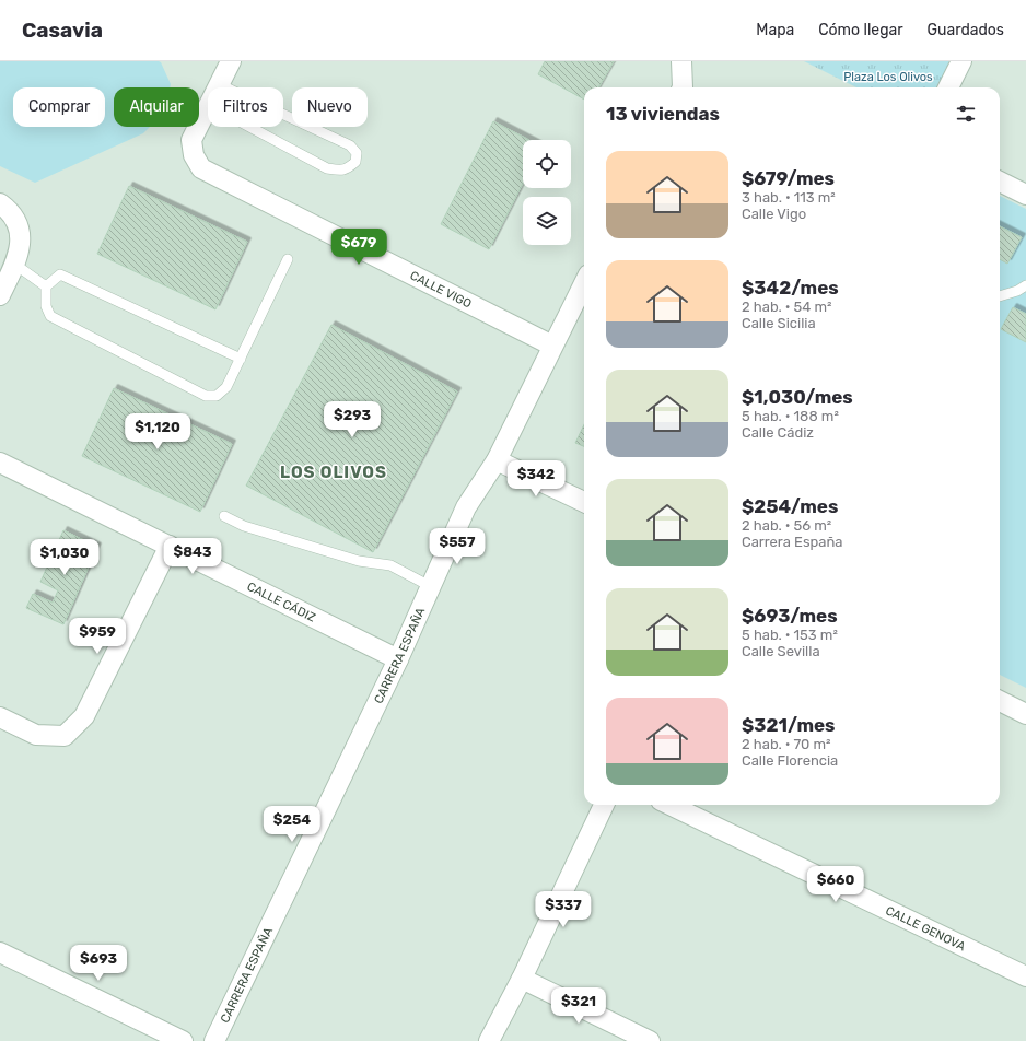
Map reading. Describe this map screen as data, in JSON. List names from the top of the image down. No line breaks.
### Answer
{"streets":{"street":["CALLE VIGO","CALLE CÁDIZ","CARRERA ESPAÑA","CALLE GENOVA"]},"crossings":[["CALLE VIGO","CARRERA ESPAÑA"],["CALLE CÁDIZ","CARRERA ESPAÑA"]],"districts":["LOS OLIVOS"],"parks":["Plaza Los Olivos"],"page":{"header":"Casavia","nav":["Mapa","Cómo llegar","Guardados"],"chip":["Comprar","Alquilar","Filtros","Nuevo"],"heading":"13 viviendas","list":[{"name":"$679/mes","note":"3 hab. · 113 m² · Calle Vigo"},{"name":"$342/mes","note":"2 hab. · 54 m² · Calle Sicilia"},{"name":"$1,030/mes","note":"5 hab. · 188 m² · Calle Cádiz"},{"name":"$254/mes","note":"2 hab. · 56 m² · Carrera España"},{"name":"$693/mes","note":"5 hab. · 153 m² · Calle Sevilla"},{"name":"$321/mes","note":"2 hab. · 70 m² · Calle Florencia"}],"price":["$679","$293","$1,120","$342","$557","$843","$1,030","$959","$254","$660","$337","$693","$321"]}}
